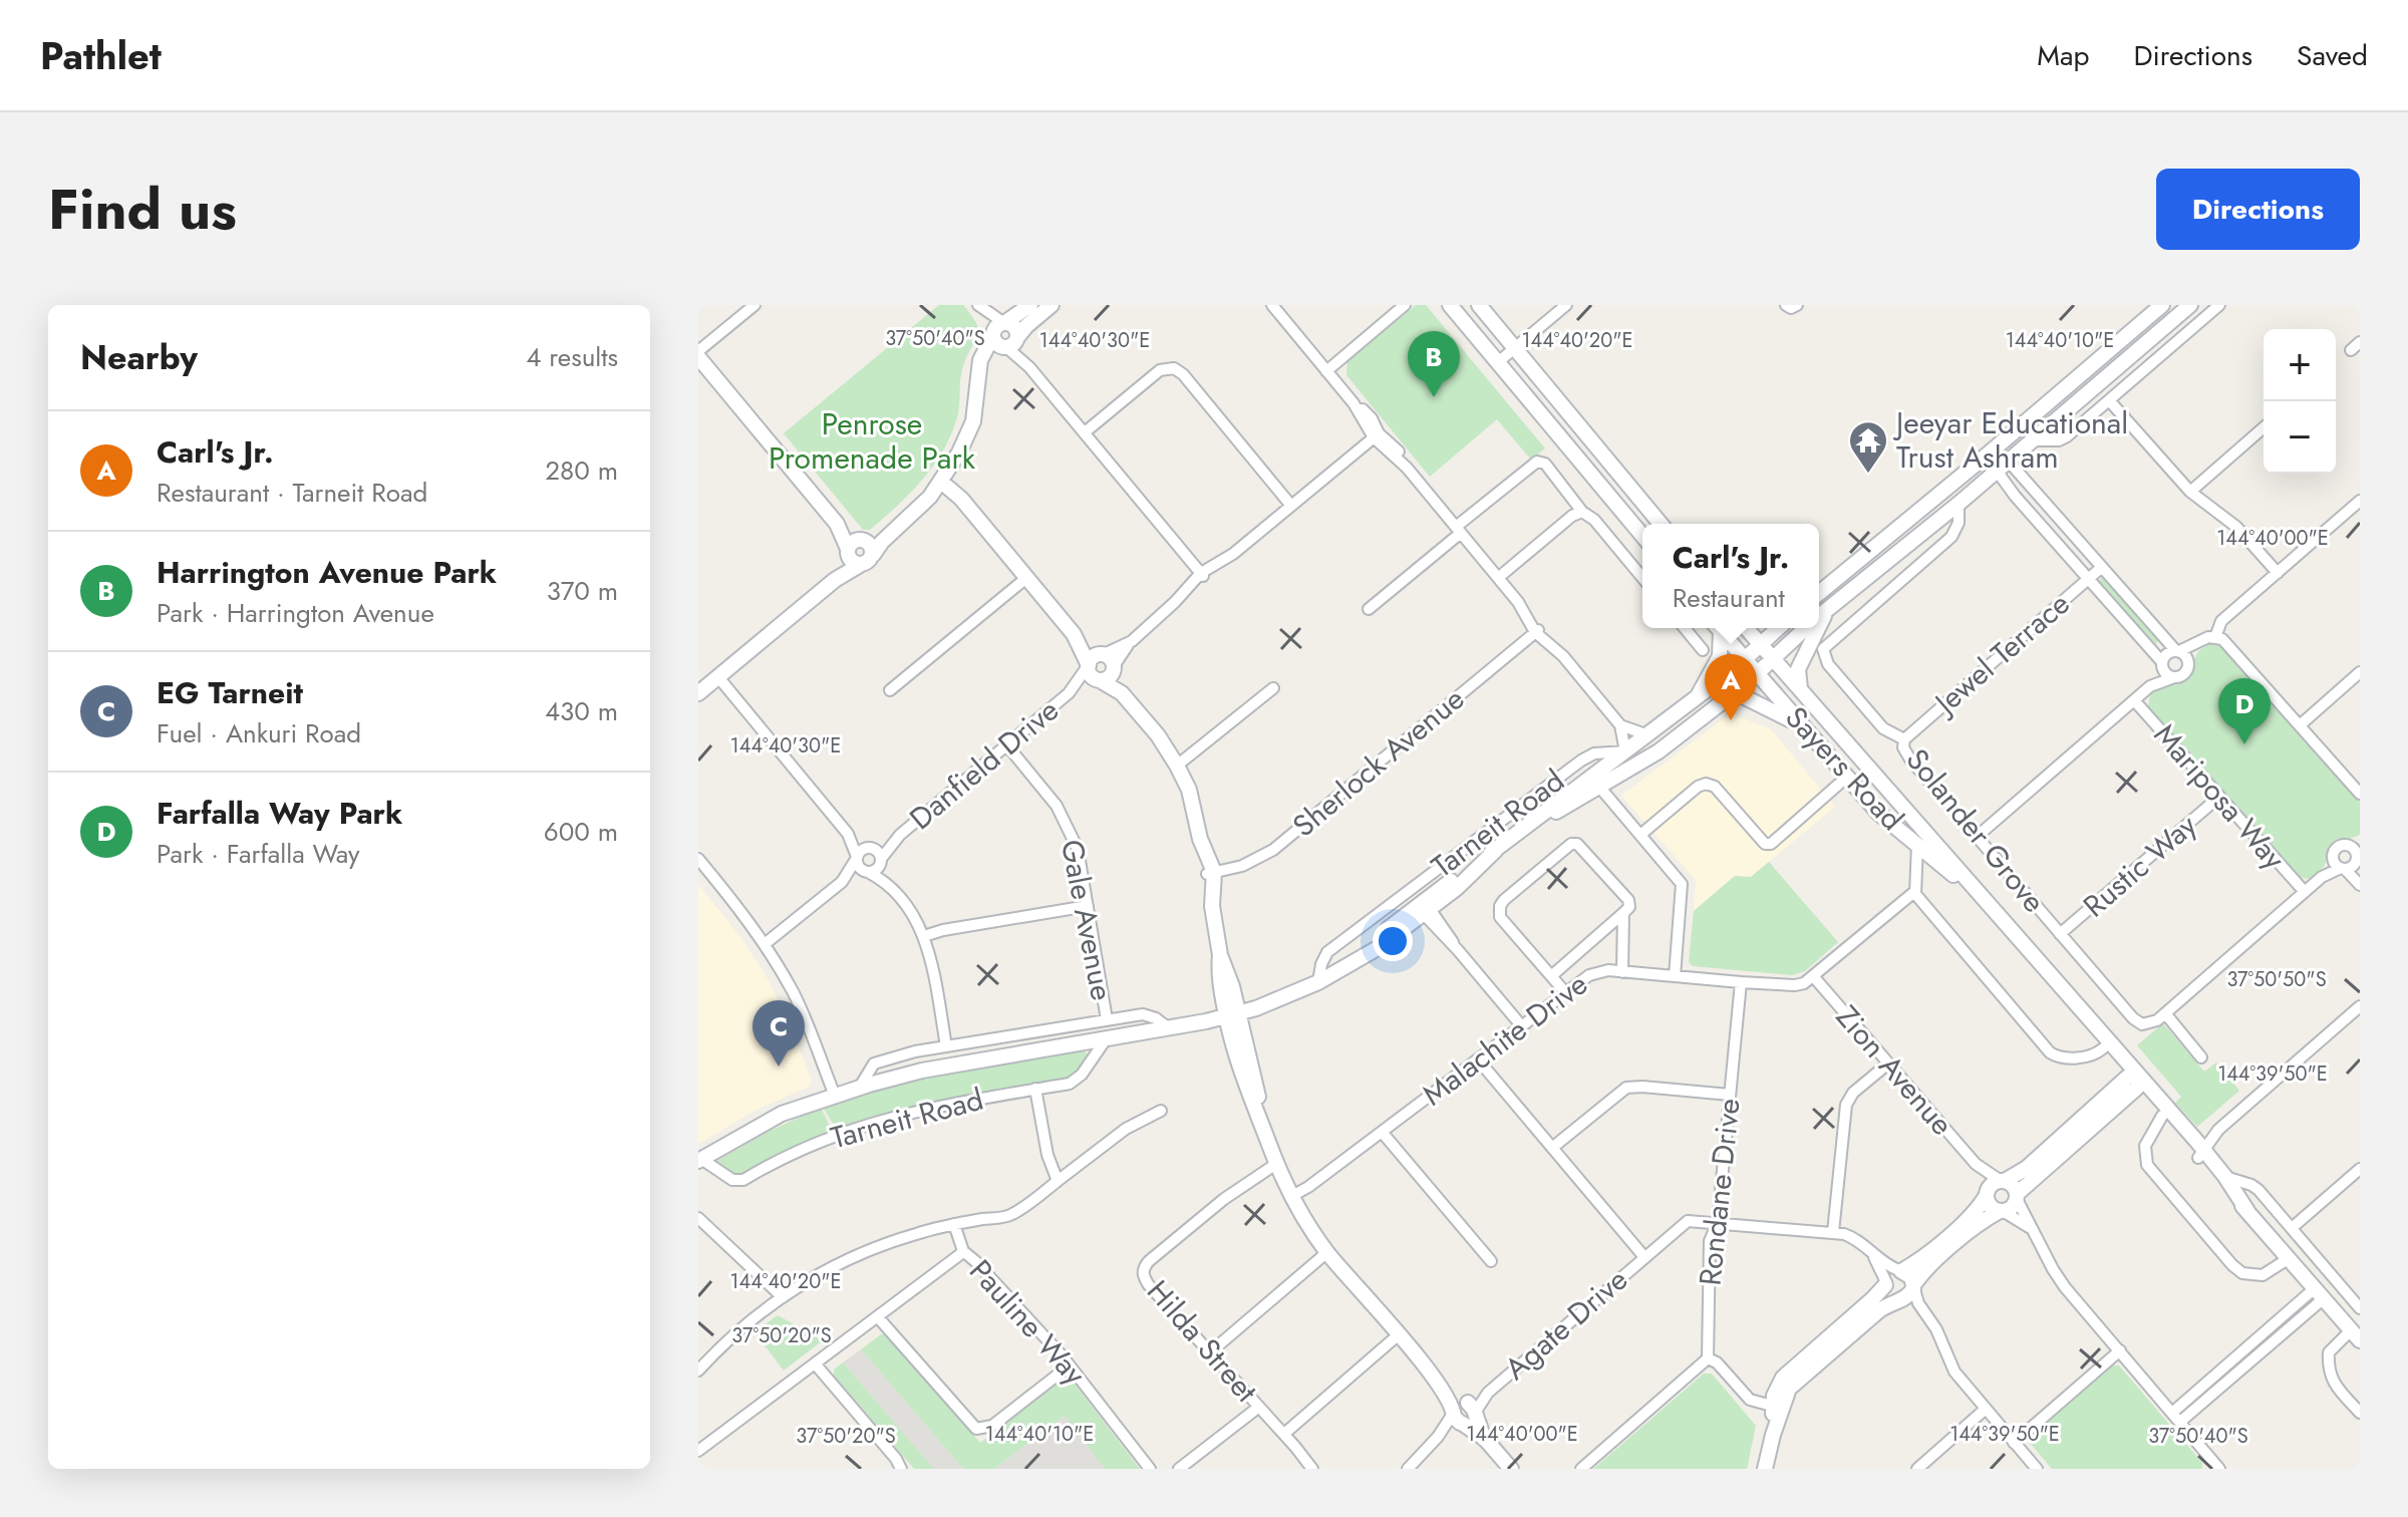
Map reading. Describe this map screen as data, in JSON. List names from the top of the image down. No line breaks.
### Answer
{"streets":{"main road":["Sayers Road","Tarneit Road"],"street":["Jewel Terrace","Sherlock Avenue","Danfield Drive","Mariposa Way","Solander Grove","Rustic Way","Gale Avenue","Malachite Drive","Zion Avenue","Rondane Drive","Pauline Way","Agate Drive","Hilda Street"]},"crossings":[["Jewel Terrace","Solander Grove"],["Danfield Drive","Gale Avenue"],["Sayers Road","Tarneit Road"],["Mariposa Way","Rustic Way"],["Tarneit Road","Solander Grove"],["Tarneit Road","Gale Avenue"],["Solander Grove","Rustic Way"],["Malachite Drive","Zion Avenue"],["Malachite Drive","Rondane Drive"],["Rondane Drive","Agate Drive"]],"parks":["Penrose Promenade Park"],"places":{"temple":["Jeeyar Educational Trust Ashram"]},"page":{"header":"Pathlet","nav":["Map","Directions","Saved"],"title":"Find us","buttons":"Directions","heading":["Nearby","4 results"],"map_buttons":["+","−"],"pins":["B","A","D","C"],"list":[{"mark":"A","name":"Carl's Jr.","note":"Restaurant · Tarneit Road","value":"280 m"},{"mark":"B","name":"Harrington Avenue Park","note":"Park · Harrington Avenue","value":"370 m"},{"mark":"C","name":"EG Tarneit","note":"Fuel · Ankuri Road","value":"430 m"},{"mark":"D","name":"Farfalla Way Park","note":"Park · Farfalla Way","value":"600 m"}],"popup":["Carl's Jr.","Restaurant"]},"coordinates":["37°50'40\"S","144°40'30\"E","144°40'20\"E","144°40'10\"E","144°40'00\"E","37°50'50\"S","144°39'50\"E","37°50'20\"S"]}
